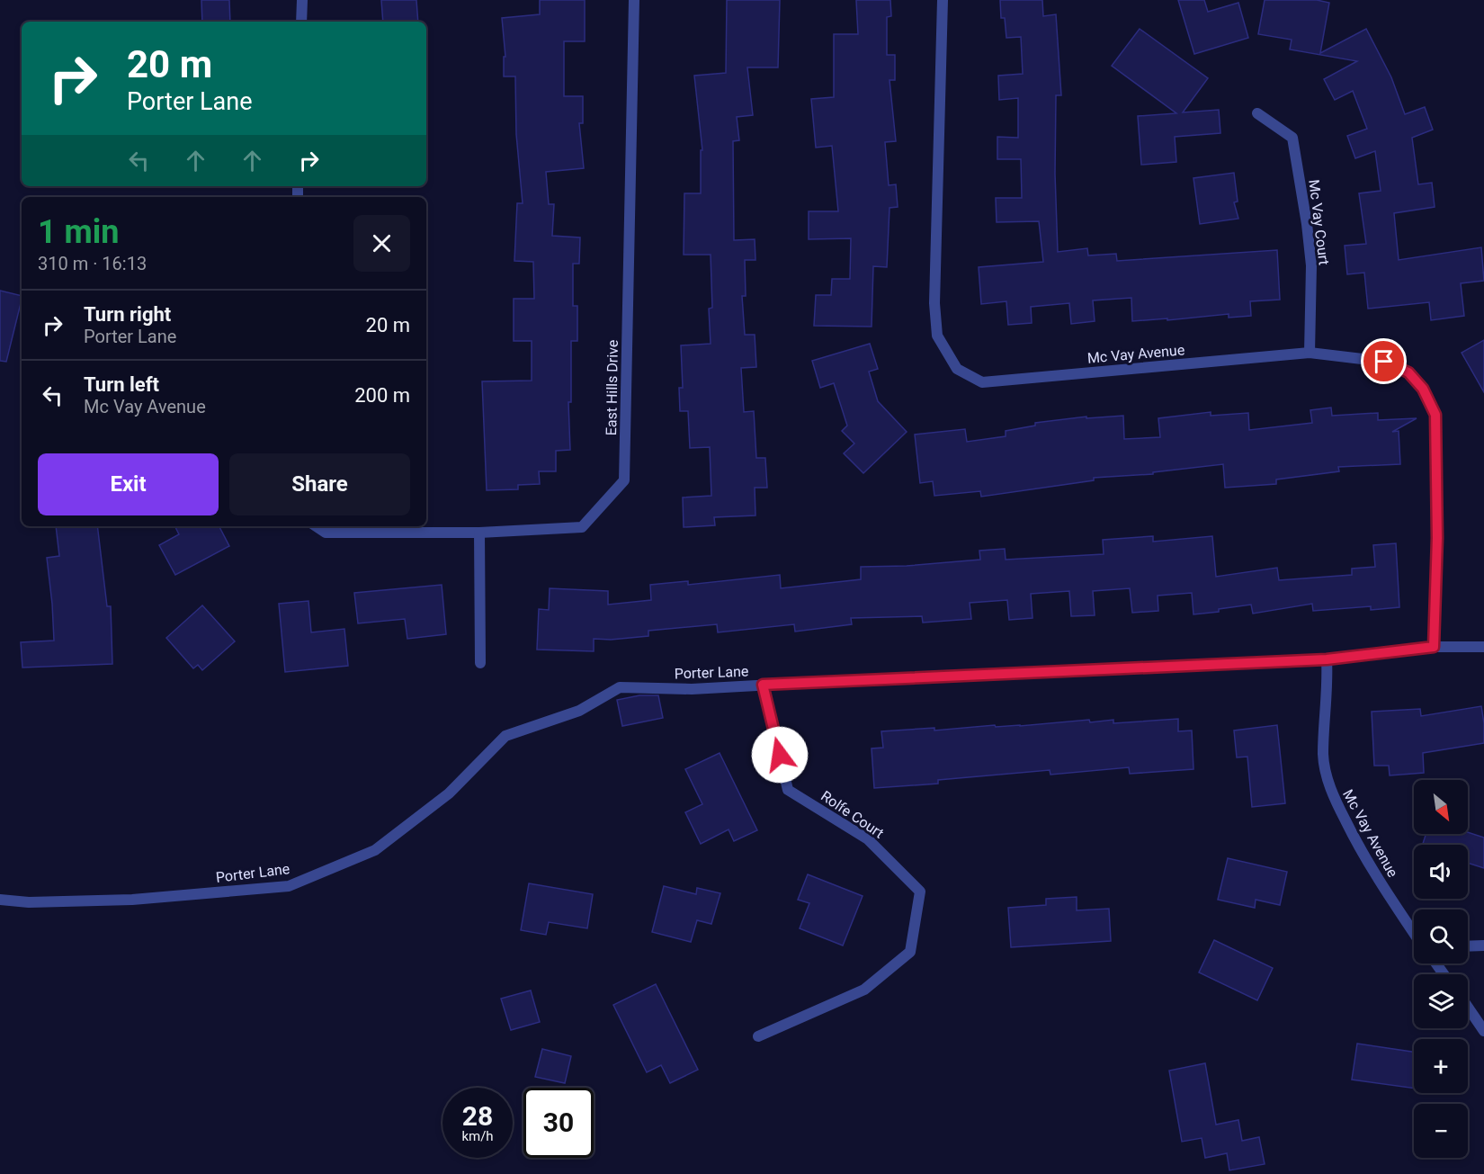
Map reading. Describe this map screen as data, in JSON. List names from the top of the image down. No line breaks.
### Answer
{"streets":{"street":["Mc Vay Court","Mc Vay Avenue","East Hills Drive","Porter Lane","Rolfe Court"]},"crossings":[["Mc Vay Court","Mc Vay Avenue"],["Mc Vay Avenue","Porter Lane"],["Porter Lane","Rolfe Court"]],"north":"bottom right","page":{"turn":["20 m","Porter Lane"],"heading":["1 min","310 m · 16:13"],"list":[{"name":"Turn right","note":"Porter Lane","value":"20 m"},{"name":"Turn left","note":"Mc Vay Avenue","value":"200 m"}],"buttons":["Exit","Share"],"map_buttons":["+","−"],"speed":"28 km/h","limit":"30"}}
